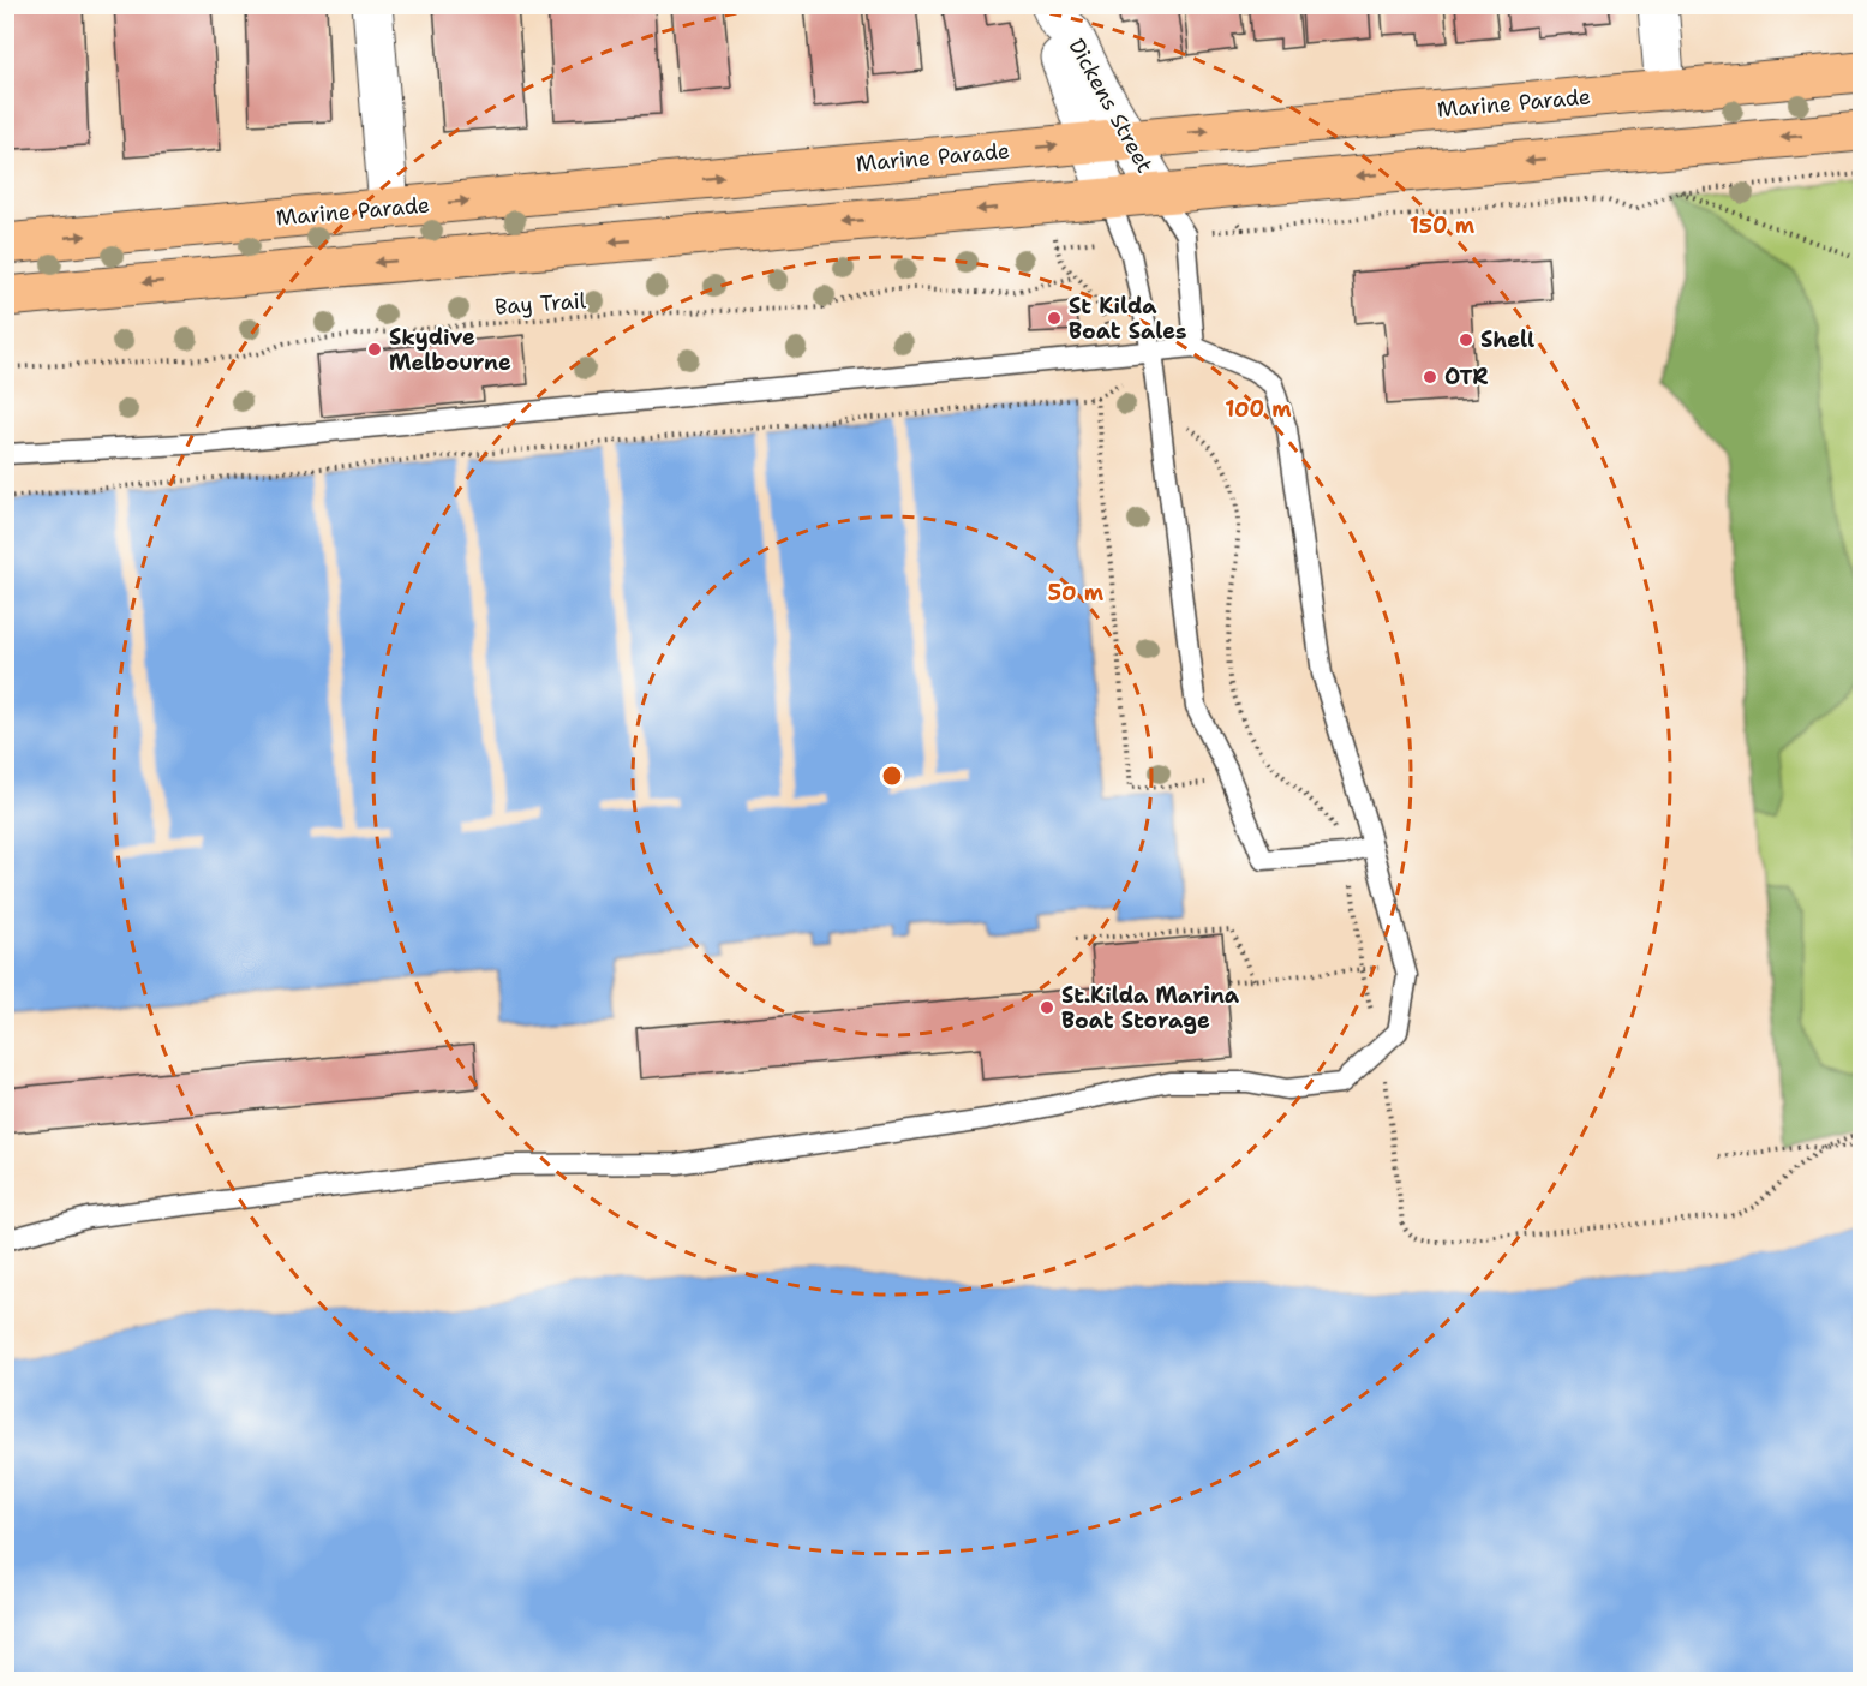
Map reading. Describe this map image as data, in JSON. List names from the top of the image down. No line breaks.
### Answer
{"streets":{"main road":["Marine Parade"],"street":["Dickens Street"],"path":["Bay Trail"]},"crossings":[["Marine Parade","Dickens Street"]],"places":["St Kilda Boat Sales","Shell","Skydive Melbourne","OTR","St.Kilda Marina Boat Storage"],"rings":["150 m","100 m","50 m"]}
